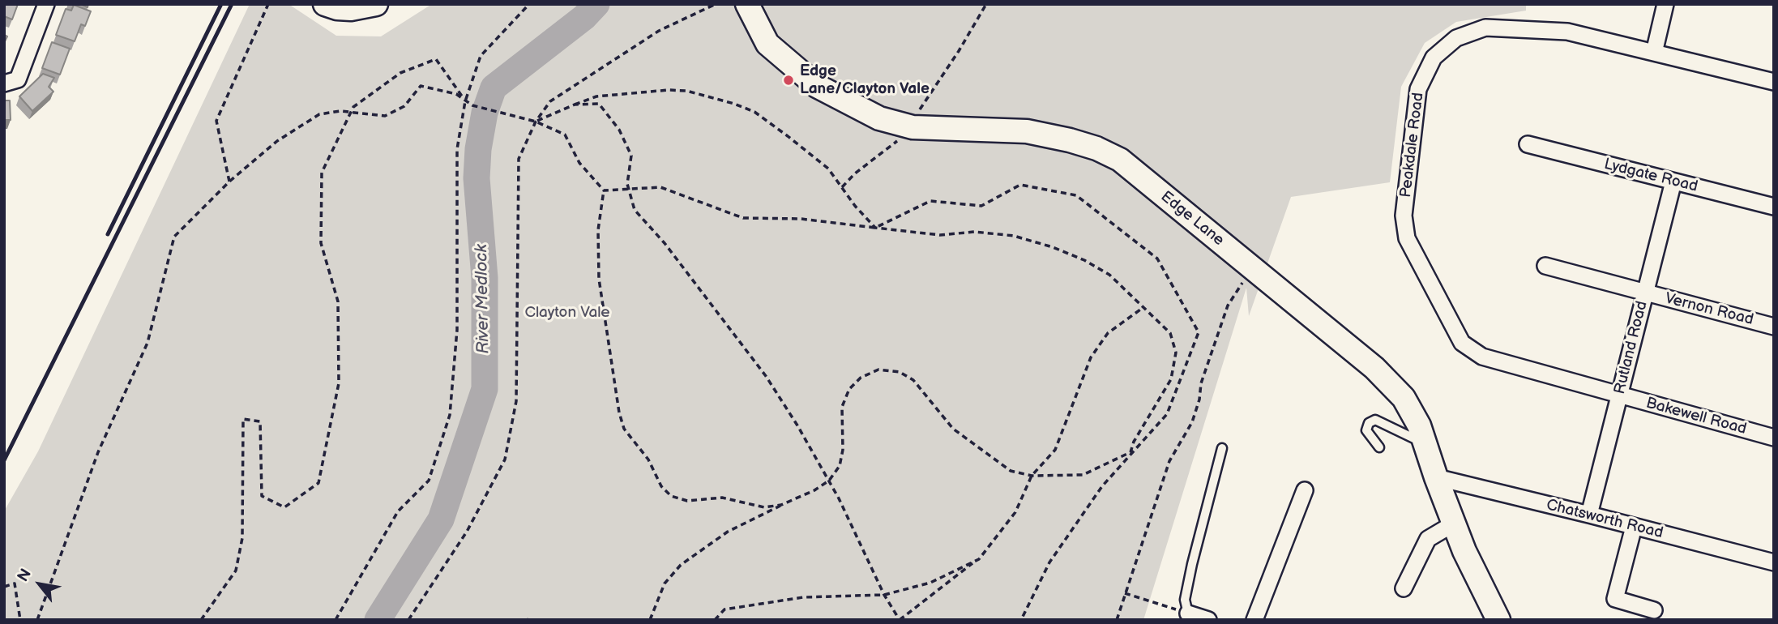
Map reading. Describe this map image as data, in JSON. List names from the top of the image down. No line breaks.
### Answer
{"streets":{"street":["Peakdale Road","Lydgate Road","Edge Lane","Vernon Road","Rutland Road","Bakewell Road","Chatsworth Road"]},"crossings":[["Peakdale Road","Rutland Road"],["Peakdale Road","Bakewell Road"],["Lydgate Road","Rutland Road"],["Edge Lane","Chatsworth Road"],["Vernon Road","Rutland Road"],["Rutland Road","Bakewell Road"],["Rutland Road","Chatsworth Road"]],"water":["River Medlock"],"parks":["Clayton Vale"],"places":["Edge Lane/Clayton Vale"],"north":"top left"}
